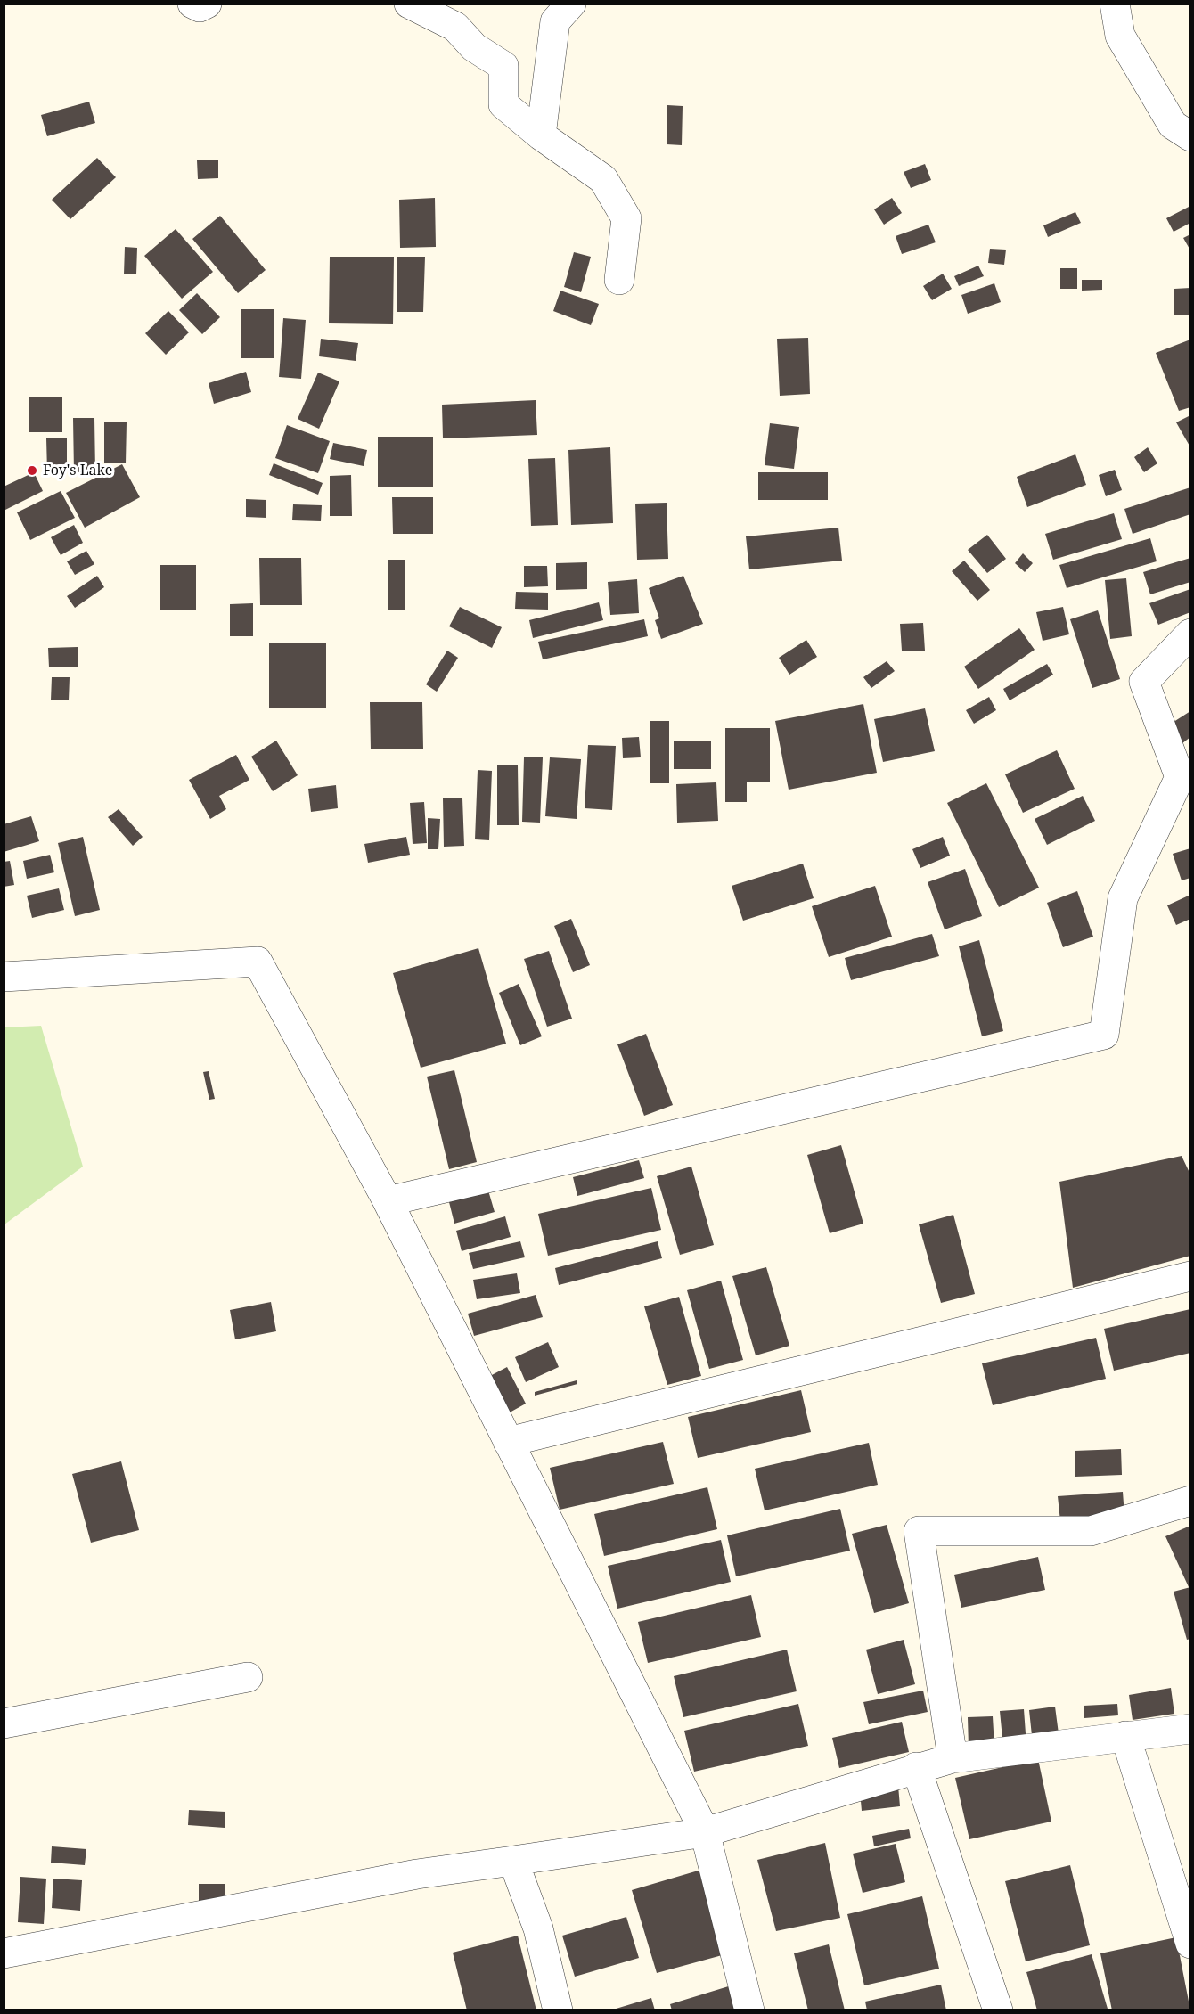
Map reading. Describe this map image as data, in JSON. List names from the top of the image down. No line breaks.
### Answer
{"places":["Foy's Lake"]}
